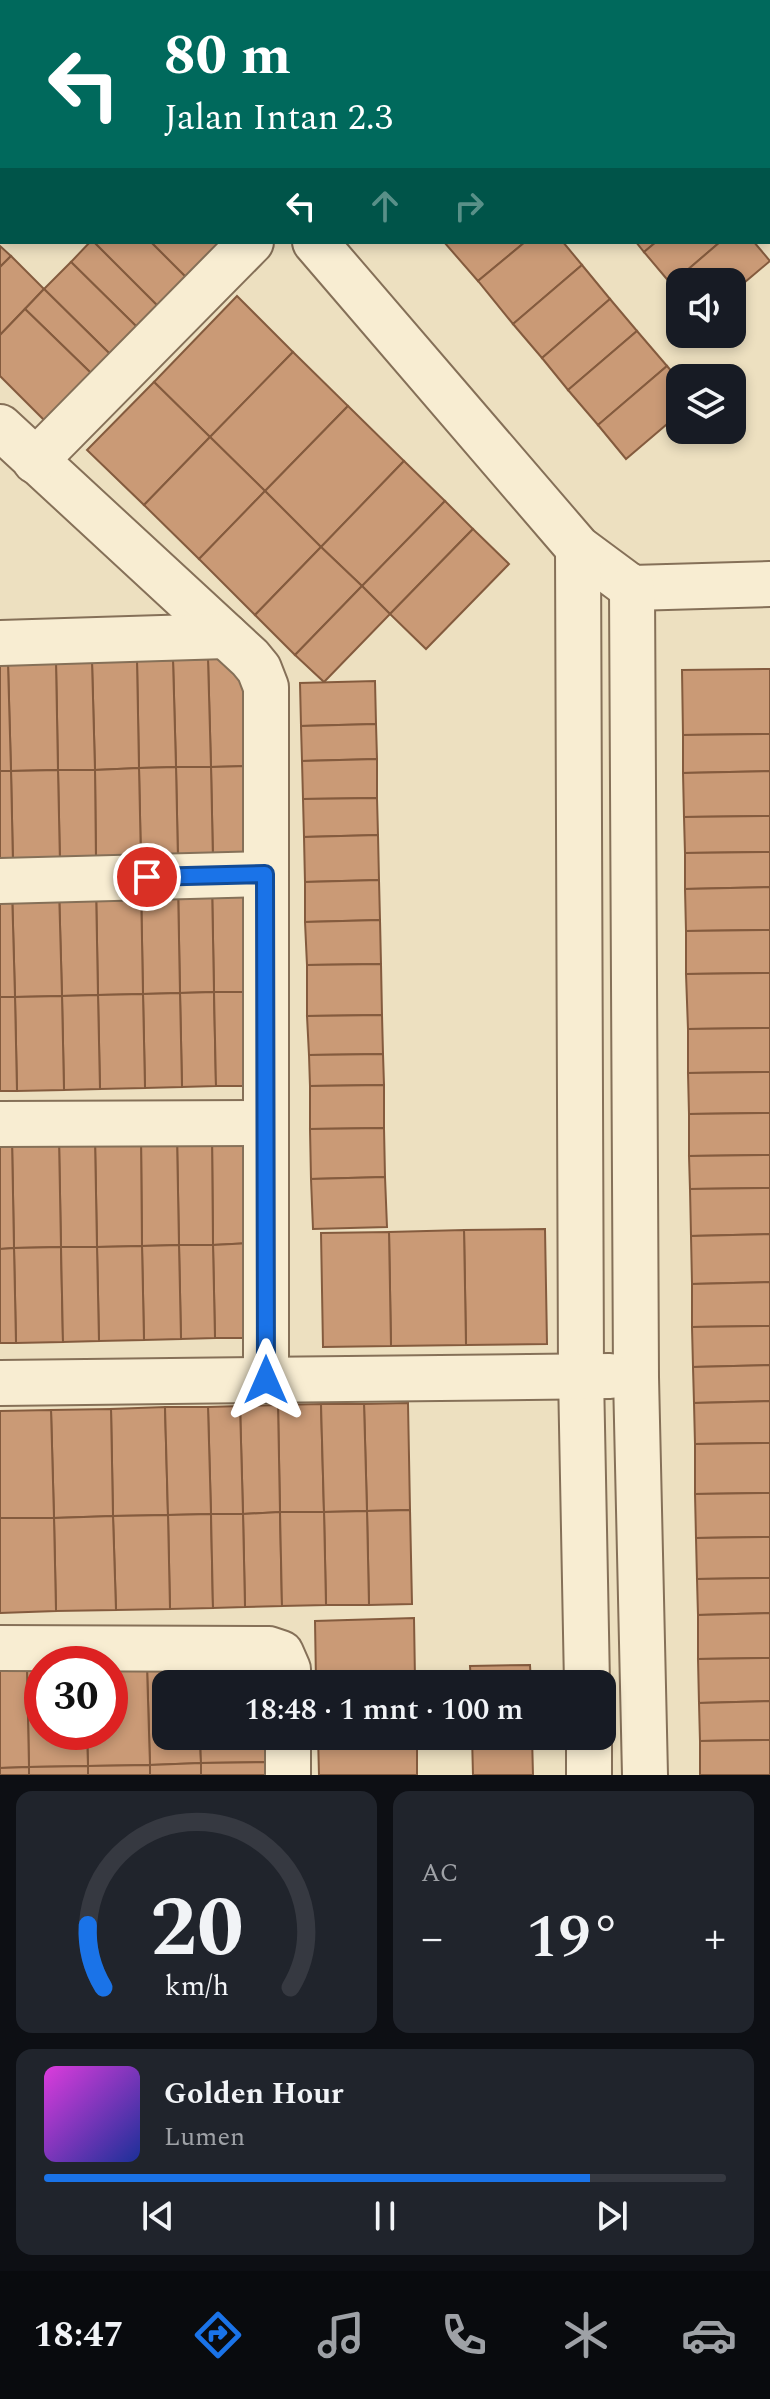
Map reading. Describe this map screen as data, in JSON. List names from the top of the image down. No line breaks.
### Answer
{"page":{"turn":["80 m","Jalan Intan 2.3"],"limit":"30","trip":"18:48 · 1 mnt · 100 m","tile":"AC","heat":["−","19°","+"],"song":["Golden Hour","Lumen"],"tabs":"18:47","gauge":["20","km/h"]}}
